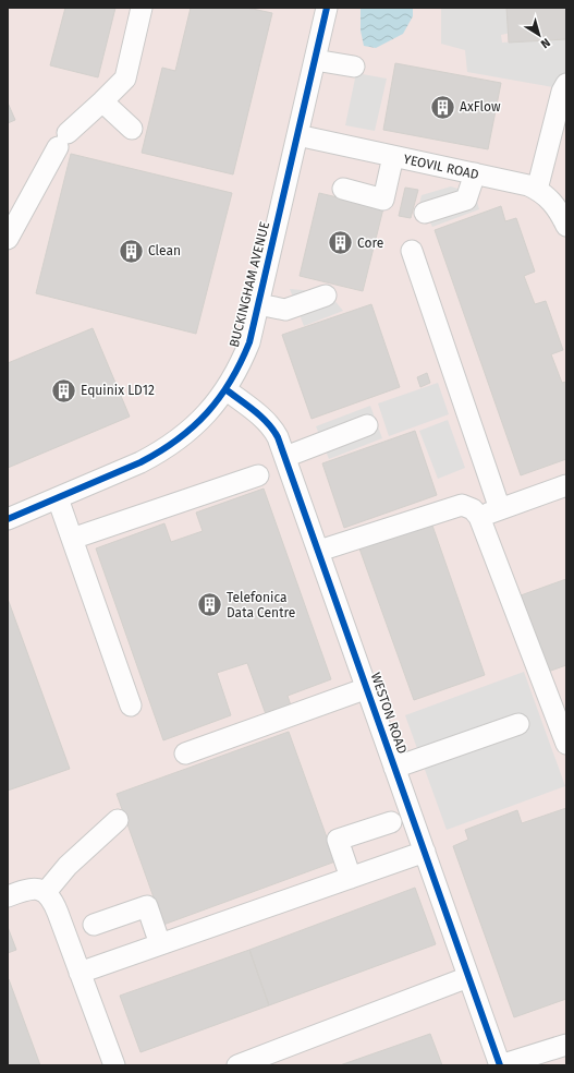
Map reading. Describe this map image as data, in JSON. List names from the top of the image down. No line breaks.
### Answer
{"streets":{"street":["YEOVIL ROAD","BUCKINGHAM AVENUE","WESTON ROAD"]},"crossings":[["YEOVIL ROAD","BUCKINGHAM AVENUE"],["BUCKINGHAM AVENUE","WESTON ROAD"]],"places":{"building":["AxFlow","Core","Clean","Equinix LD12","Telefonica Data Centre"]},"north":"bottom right"}
